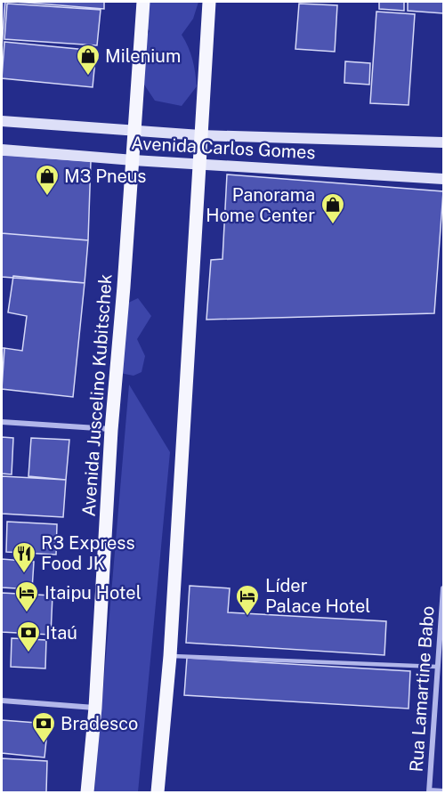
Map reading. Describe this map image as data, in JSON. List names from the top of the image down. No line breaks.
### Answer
{"streets":{"main road":["Avenida Juscelino Kubitschek"],"street":["Avenida Carlos Gomes","Rua Lamartine Babo"]},"crossings":[["Avenida Carlos Gomes","Avenida Juscelino Kubitschek"]],"places":{"shop":["Milenium","M3 Pneus","Panorama Home Center"],"restaurant":["R3 Express Food JK"],"hotel":["Itaipu Hotel","Líder Palace Hotel"],"bank":["Itaú","Bradesco"]}}
